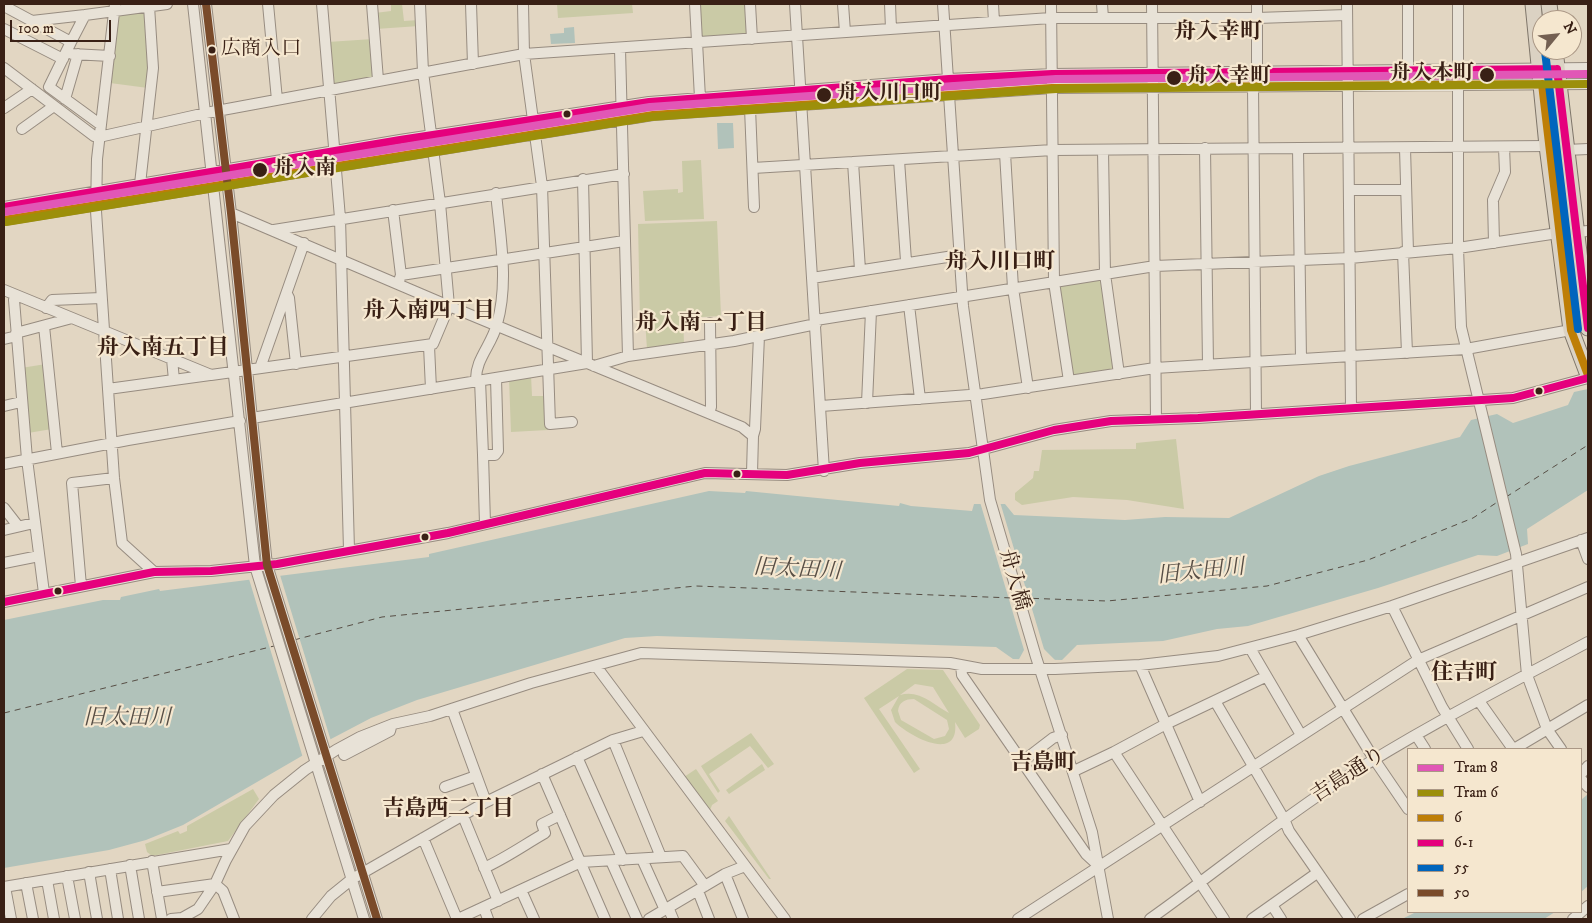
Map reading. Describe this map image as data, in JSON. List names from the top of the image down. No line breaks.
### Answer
{"streets":{"street":["舟入橋","吉島通り"]},"districts":["舟入幸町","舟入川口町","舟入南四丁目","舟入南一丁目","舟入南五丁目","住吉町","吉島町","吉島西二丁目"],"water":["旧太田川"],"places":["広商入口","舟入本町","舟入幸町","舟入川口町","舟入南"],"lines":["transit line 50","transit line 55","transit line 6-1","tram line 8","tram line 6","transit line 6"],"legend":["Tram 8","Tram 6","6","6-1","55","50"],"scale_bar":"100 m","north":"top right"}
